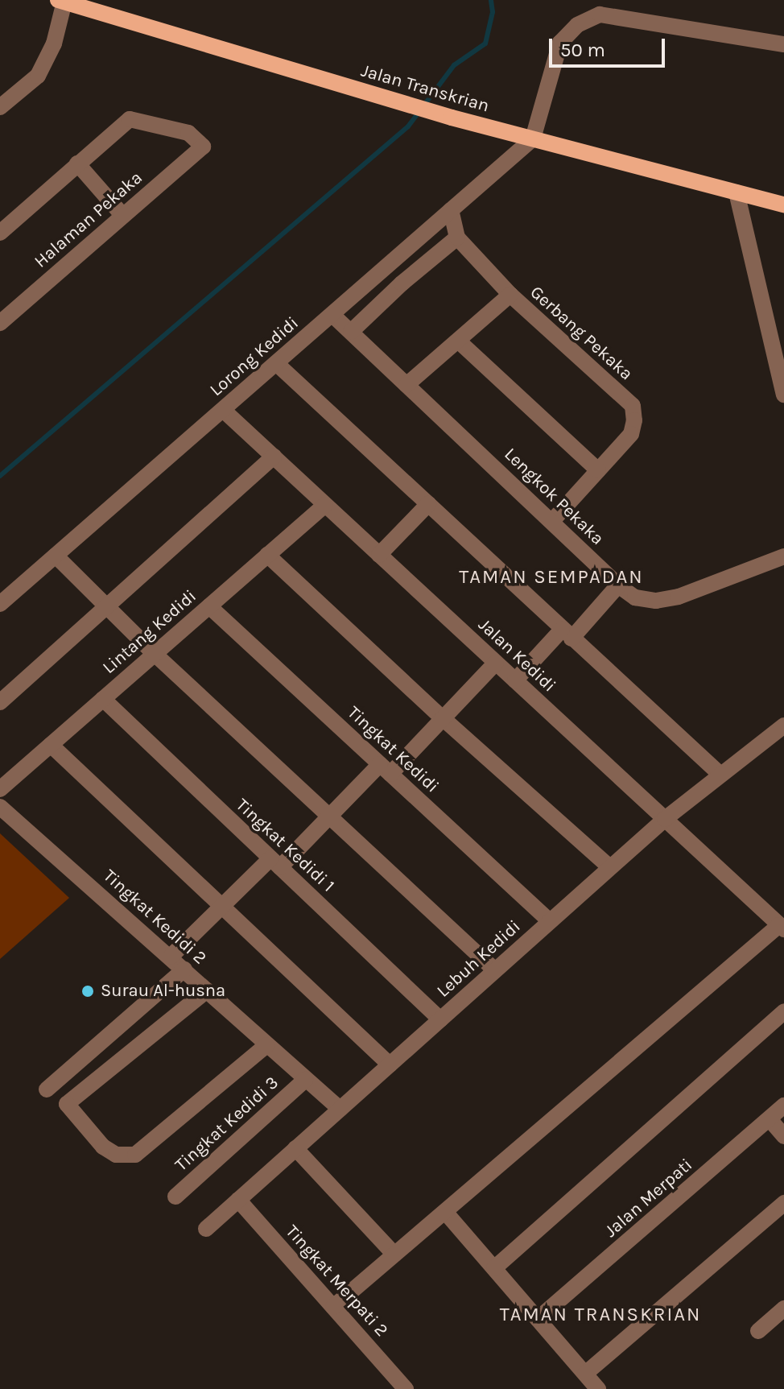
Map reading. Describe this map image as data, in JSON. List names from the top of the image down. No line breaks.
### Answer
{"streets":{"main road":["Jalan Transkrian"],"street":["Halaman Pekaka","Gerbang Pekaka","Lorong Kedidi","Lengkok Pekaka","Lintang Kedidi","Jalan Kedidi","Tingkat Kedidi","Tingkat Kedidi 1","Tingkat Kedidi 2","Lebuh Kedidi","Tingkat Kedidi 3","Jalan Merpati","Tingkat Merpati 2"]},"crossings":[["Jalan Transkrian","Lorong Kedidi"],["Gerbang Pekaka","Lengkok Pekaka"],["Lorong Kedidi","Lengkok Pekaka"],["Lorong Kedidi","Jalan Kedidi"],["Lintang Kedidi","Jalan Kedidi"],["Lintang Kedidi","Tingkat Kedidi"],["Lintang Kedidi","Tingkat Kedidi 1"],["Jalan Kedidi","Lebuh Kedidi"],["Tingkat Kedidi","Lebuh Kedidi"],["Tingkat Kedidi 1","Lebuh Kedidi"],["Tingkat Kedidi 2","Lebuh Kedidi"],["Tingkat Kedidi 2","Tingkat Kedidi 3"],["Lebuh Kedidi","Tingkat Merpati 2"]],"districts":["TAMAN SEMPADAN","TAMAN TRANSKRIAN"],"places":["Surau Al-husna"],"scale_bar":"50 m"}
